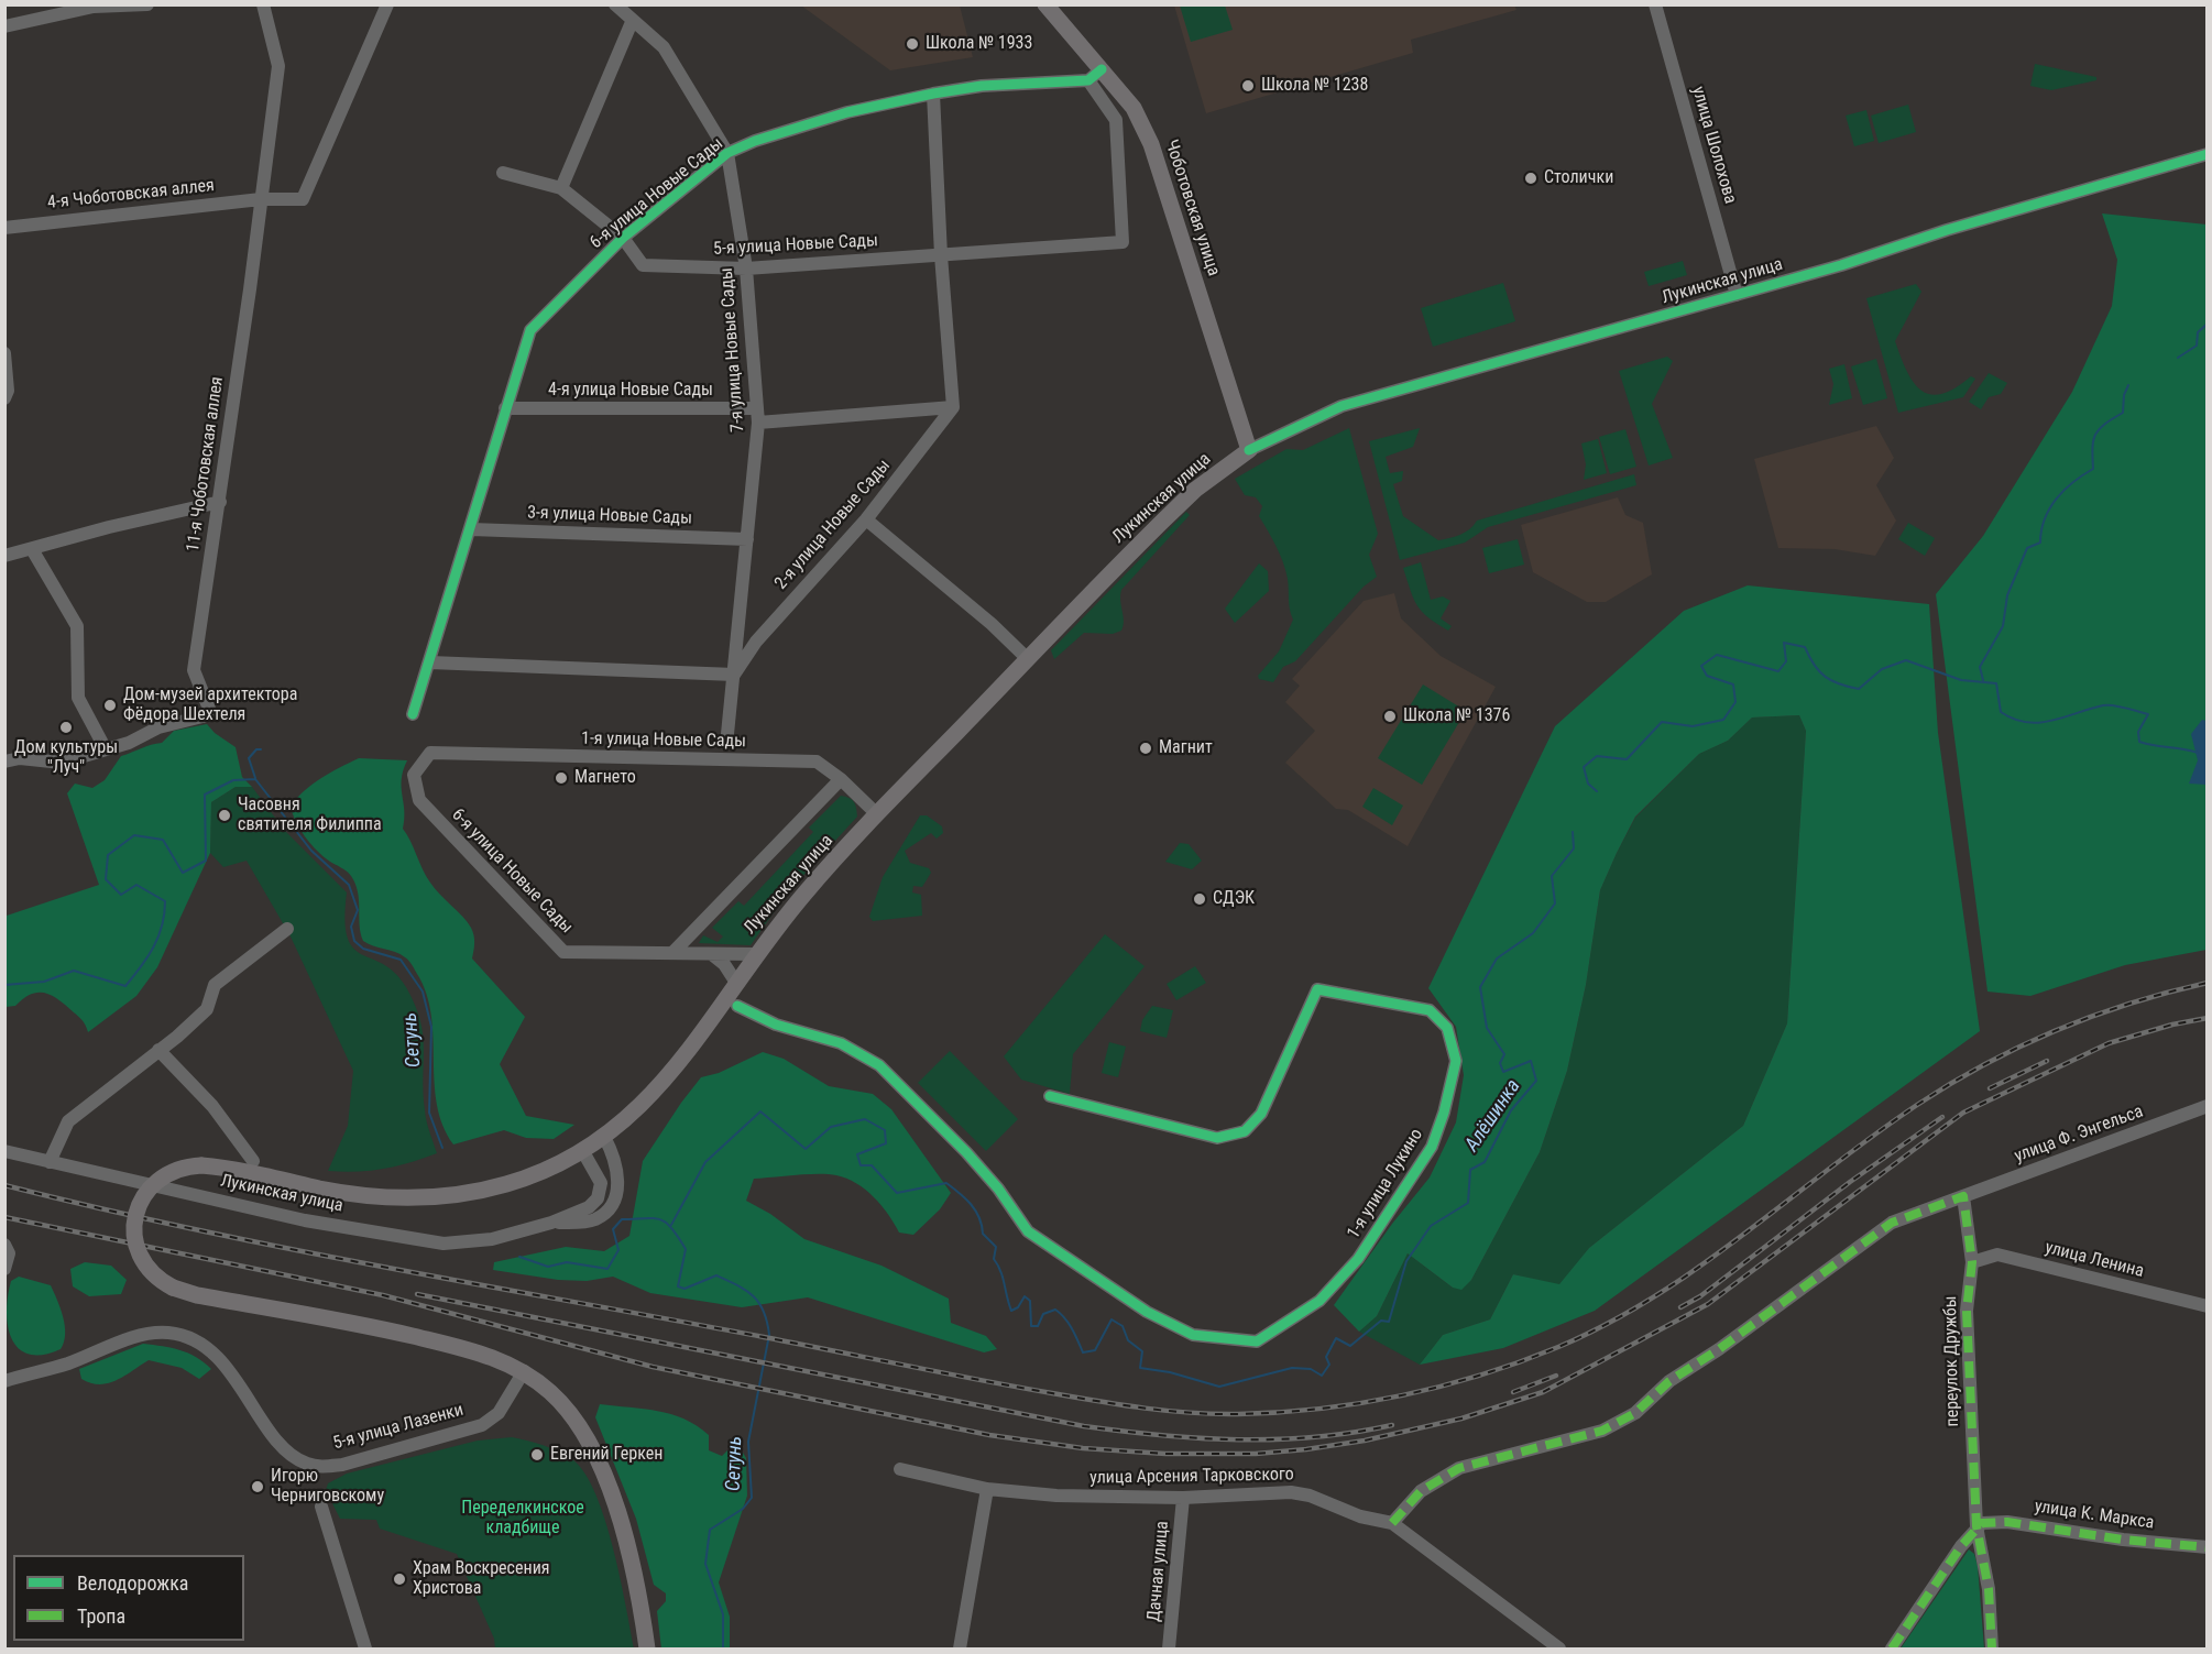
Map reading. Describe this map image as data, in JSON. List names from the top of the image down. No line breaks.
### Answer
{"streets":{"main road":["Чоботовская улица","Лукинская улица"],"street":["улица Шолохова","6-я улица Новые Сады","4-я Чоботовская аллея","5-я улица Новые Сады","7-я улица Новые Сады","4-я улица Новые Сады","11-я Чоботовская аллея","3-я улица Новые Сады","2-я улица Новые Сады","1-я улица Новые Сады","улица Ф. Энгельса","1-я улица Лукино","улица Ленина","переулок Дружбы","5-я улица Лазенки","улица Арсения Тарковского","улица К. Маркса","Дачная улица"]},"crossings":[["улица Шолохова","Лукинская улица"],["6-я улица Новые Сады","Чоботовская улица"],["6-я улица Новые Сады","5-я улица Новые Сады"],["6-я улица Новые Сады","Лукинская улица"],["6-я улица Новые Сады","7-я улица Новые Сады"],["6-я улица Новые Сады","4-я улица Новые Сады"],["6-я улица Новые Сады","3-я улица Новые Сады"],["6-я улица Новые Сады","1-я улица Новые Сады"],["4-я Чоботовская аллея","11-я Чоботовская аллея"],["Чоботовская улица","5-я улица Новые Сады"],["Чоботовская улица","Лукинская улица"],["5-я улица Новые Сады","7-я улица Новые Сады"],["Лукинская улица","1-я улица Новые Сады"],["Лукинская улица","5-я улица Лазенки"],["7-я улица Новые Сады","4-я улица Новые Сады"],["7-я улица Новые Сады","3-я улица Новые Сады"],["7-я улица Новые Сады","2-я улица Новые Сады"],["улица Ф. Энгельса","переулок Дружбы"],["улица Ф. Энгельса","улица Арсения Тарковского"],["улица Ленина","переулок Дружбы"],["переулок Дружбы","улица К. Маркса"],["улица Арсения Тарковского","Дачная улица"]],"water":["Сетунь","Алёшинка"],"parks":["Переделкинское кладбище"],"places":["Школа № 1933","Школа № 1238","Столички","Дом-музей архитектора Фёдора Шехтеля","Школа № 1376","Дом культуры \"Луч\"","Магнит","Магнето","Часовня святителя Филиппа","СДЭК","Евгений Геркен","Игорю Черниговскому","Храм Воскресения Христова"],"legend":["Велодорожка","Тропа"]}
